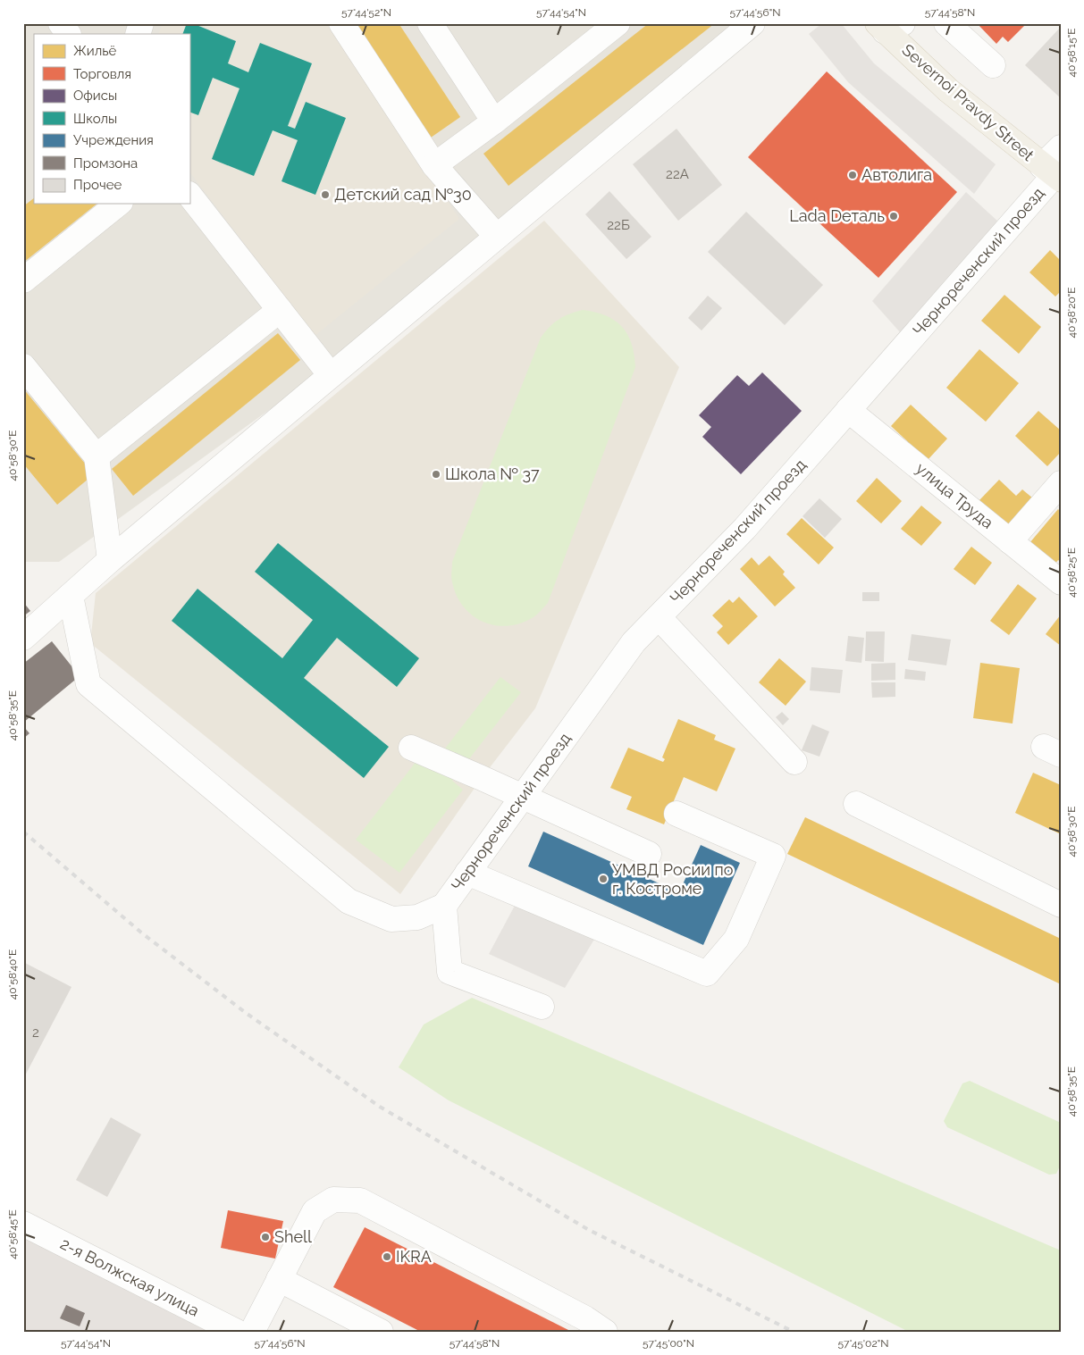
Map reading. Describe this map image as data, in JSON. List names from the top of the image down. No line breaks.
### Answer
{"streets":{"main road":["Severnoi Pravdy Street"],"street":["Чернореченский проезд","улица Труда","2-я Волжская улица"]},"crossings":[["Severnoi Pravdy Street","Чернореченский проезд"],["Чернореченский проезд","улица Труда"]],"places":["Автолига","Детский сад №30","Lada Dеталь","Школа № 37","УМВД Росии по г. Костроме","Shell","IKRA"],"house_numbers":["22А","22Б","2"],"legend":["Жильё","Торговля","Офисы","Школы","Учреждения","Промзона","Прочее"],"coordinates":["57°44'52\"N","57°44'54\"N","57°44'56\"N","57°44'58\"N","40°58'15\"E","40°58'20\"E","40°58'30\"E","40°58'25\"E","40°58'35\"E","40°58'40\"E","40°58'45\"E","57°45'00\"N","57°45'02\"N"]}
